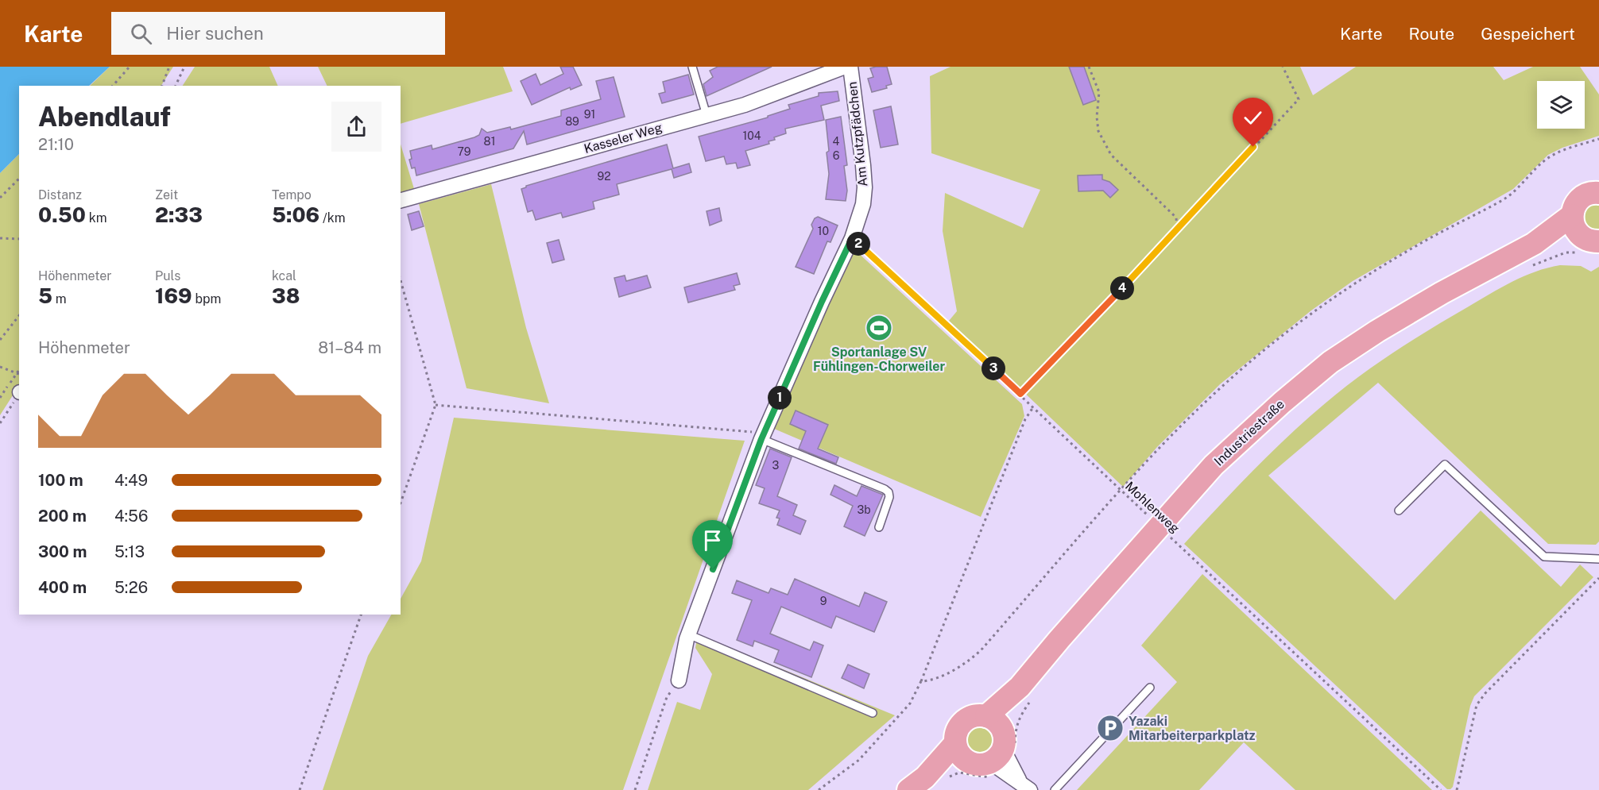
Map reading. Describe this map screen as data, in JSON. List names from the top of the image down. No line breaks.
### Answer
{"streets":{"main road":["Industriestraße"],"street":["Am Kutzpfädchen","Kasseler Weg"],"path":["Mohlenweg"]},"crossings":[["Am Kutzpfädchen","Mohlenweg"],["Industriestraße","Mohlenweg"]],"places":{"sports":["Sportanlage SV Fühlingen-Chorweiler"],"parking":["Yazaki Mitarbeiterparkplatz"]},"house_numbers":["91","89","104","81","4","79","6","92","10","3","3b","9"],"page":{"header":"Karte","search":"Hier suchen","nav":["Karte","Route","Gespeichert"],"heading":["Abendlauf","21:10"],"stats":[["Distanz","0.50 km"],["Zeit","2:33"],["Tempo","5:06 /km"],["Höhenmeter","5 m"],["Puls","169 bpm"],["kcal","38"]],"pins":["2","4","3","1"],"chart":["Höhenmeter","81–84 m"],"list":[{"name":"100 m","note":"4:49"},{"name":"200 m","note":"4:56"},{"name":"300 m","note":"5:13"},{"name":"400 m","note":"5:26"}]}}
